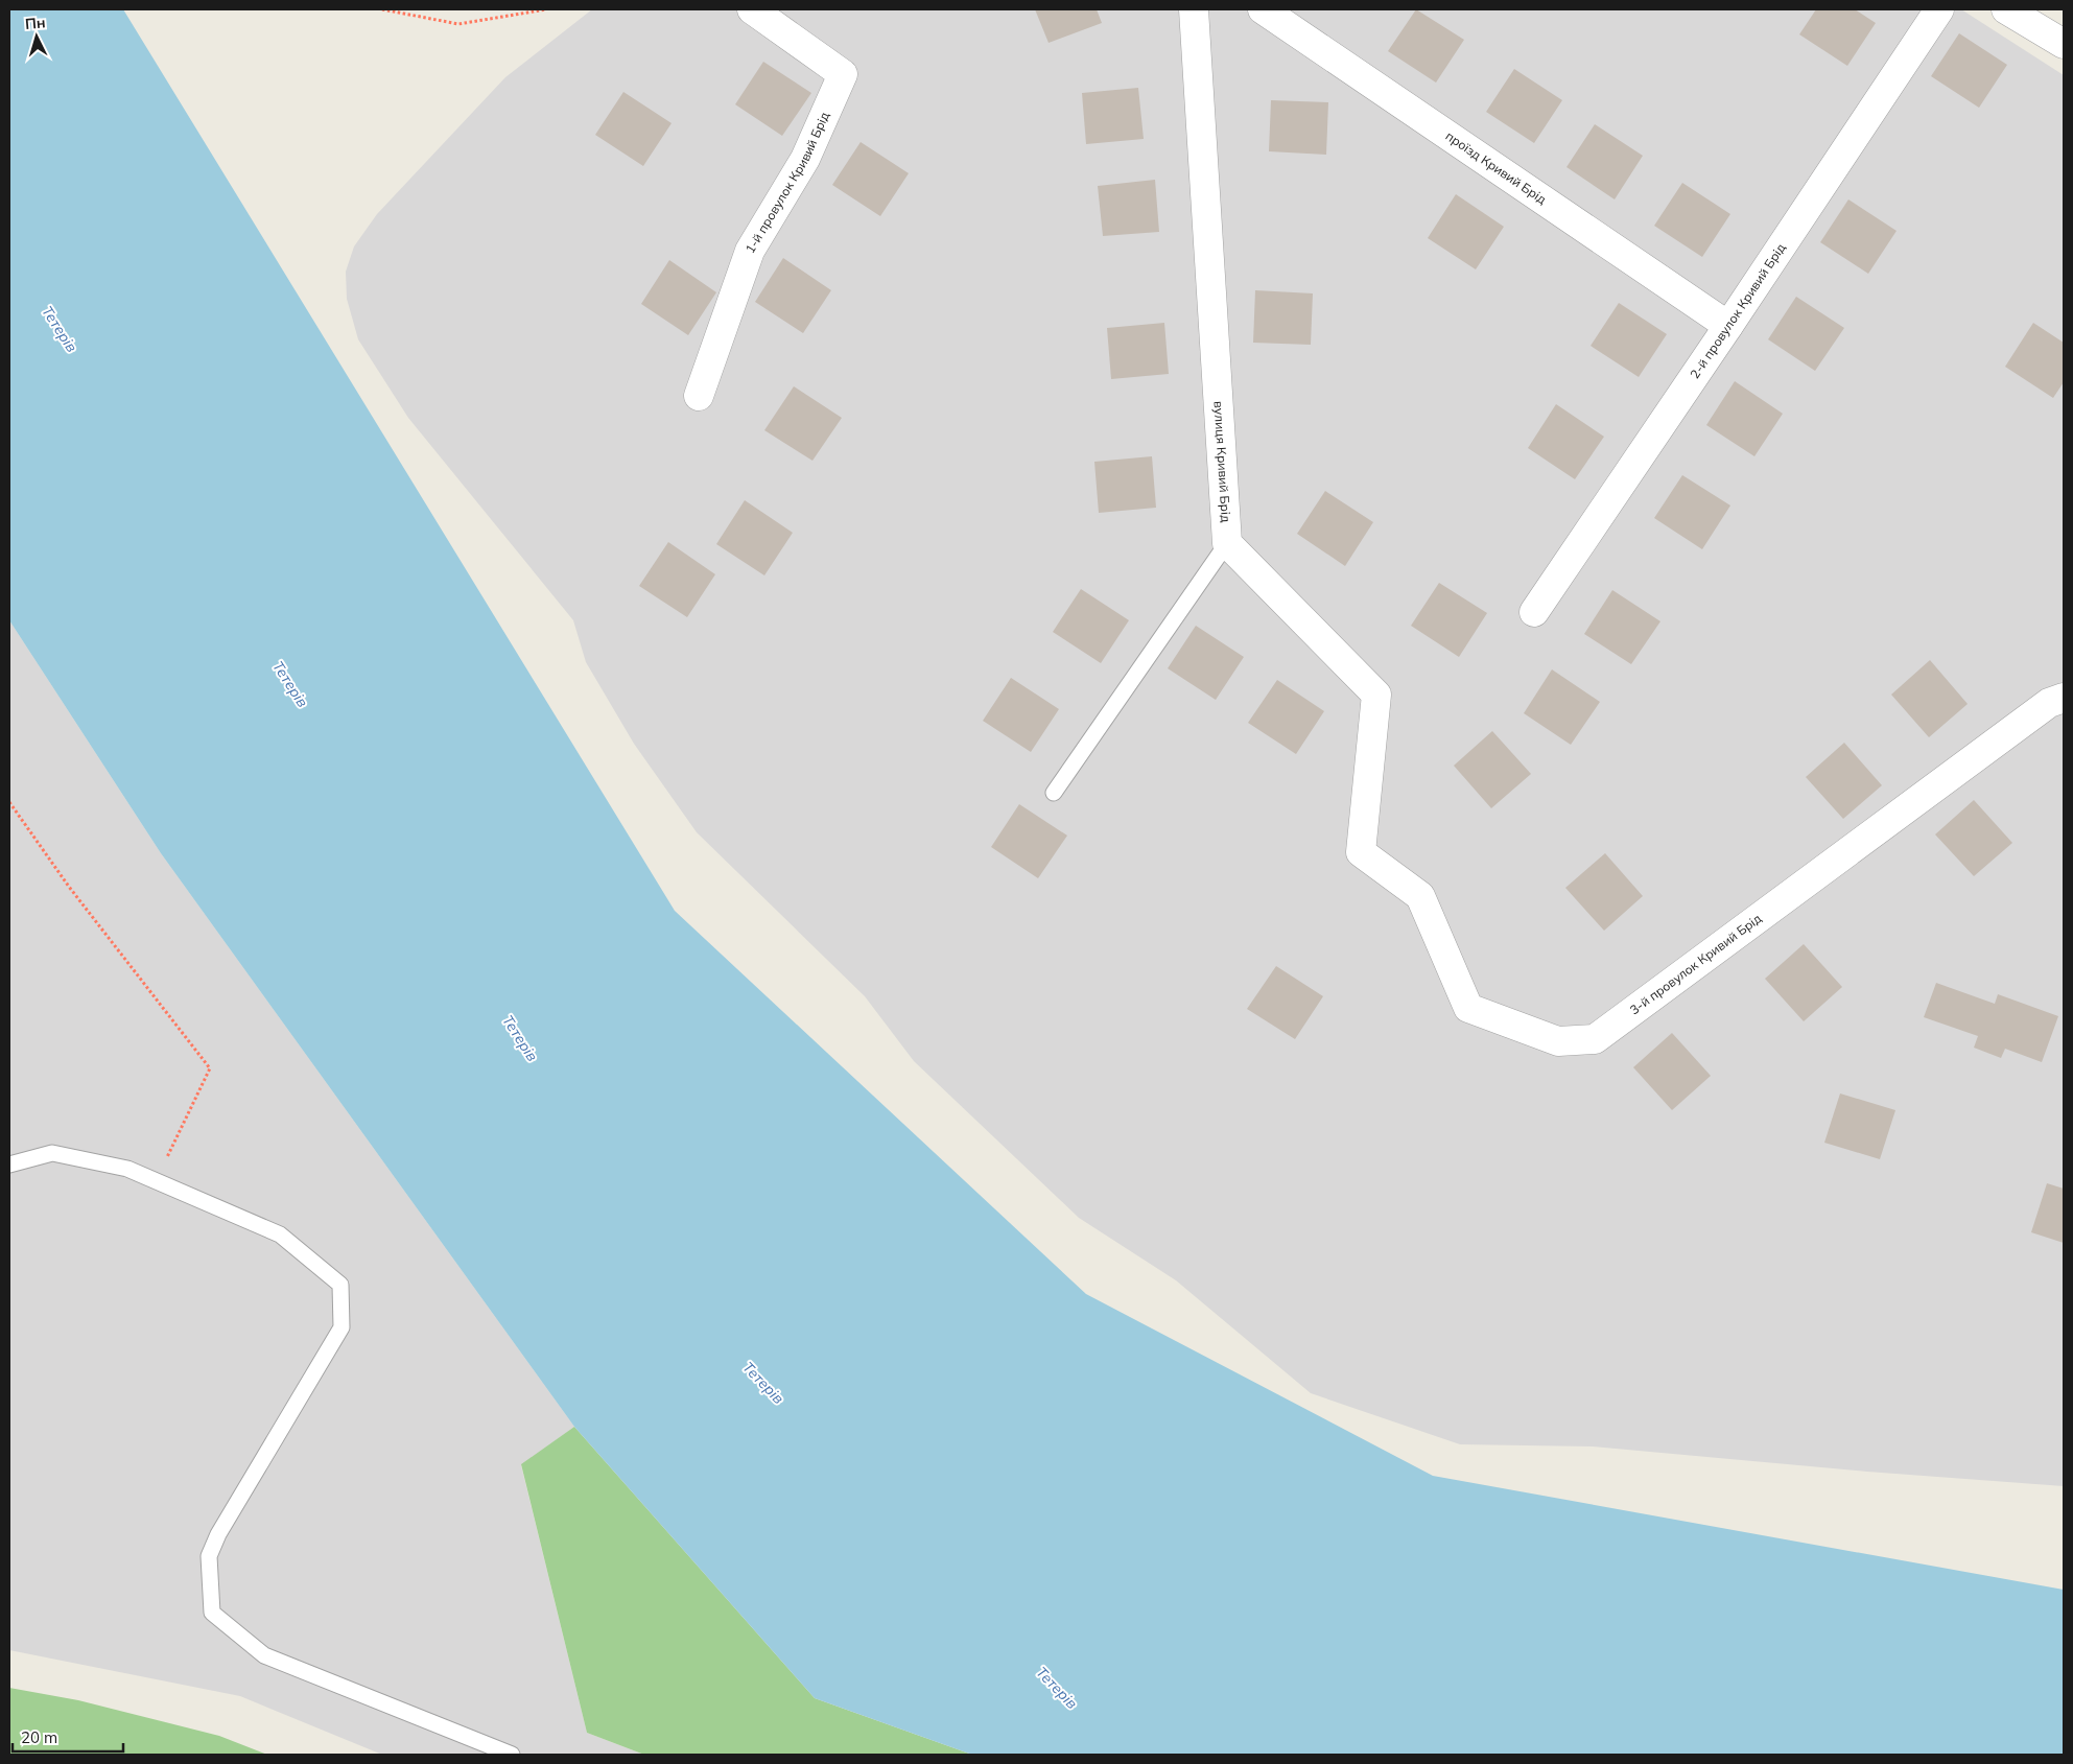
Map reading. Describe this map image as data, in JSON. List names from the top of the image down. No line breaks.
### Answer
{"streets":{"street":["проїзд Кривий Брід","1-й провулок Кривий Брід","2-й провулок Кривий Брід","вулиця Кривий Брід","3-й провулок Кривий Брід"]},"crossings":[["проїзд Кривий Брід","2-й провулок Кривий Брід"],["вулиця Кривий Брід","3-й провулок Кривий Брід"]],"water":["Тетерів"],"scale_bar":"20 m","north":"top"}
